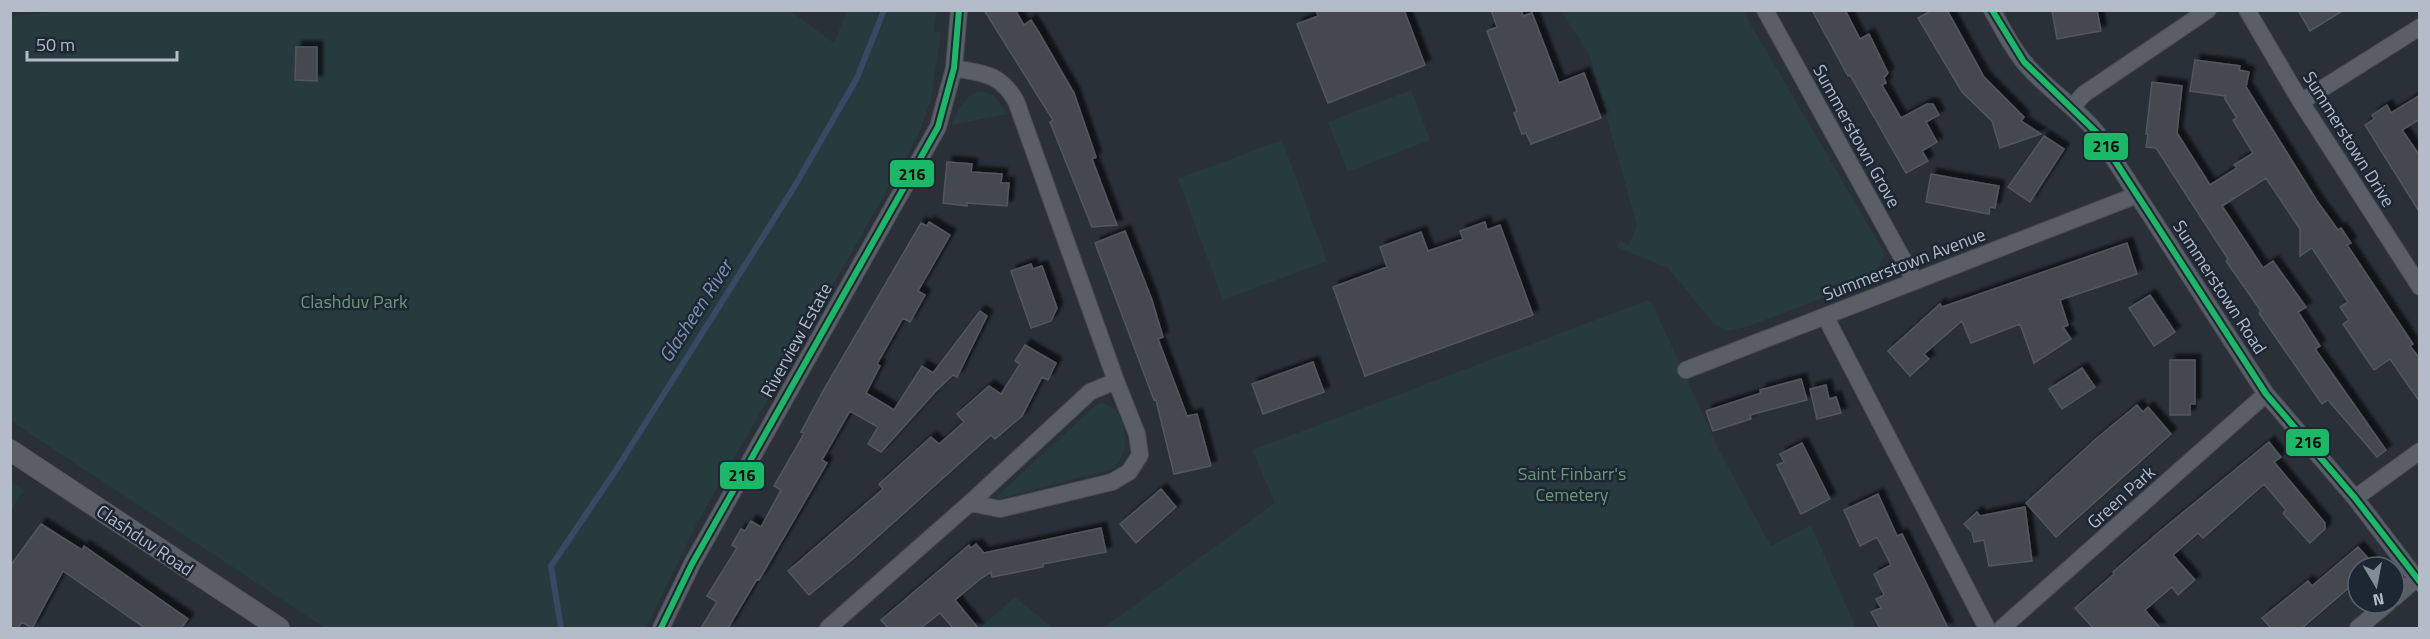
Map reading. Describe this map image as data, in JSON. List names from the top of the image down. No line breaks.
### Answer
{"streets":{"street":["Summerstown Grove","Summerstown Drive","Summerstown Avenue","Summerstown Road","Riverview Estate","Green Park","Clashduv Road"]},"crossings":[["Summerstown Grove","Summerstown Avenue"],["Summerstown Avenue","Summerstown Road"],["Summerstown Road","Green Park"]],"water":["Glasheen River"],"parks":["Clashduv Park","Saint Finbarr's Cemetery"],"lines":["transit line 216"],"scale_bar":"50 m","north":"bottom"}
